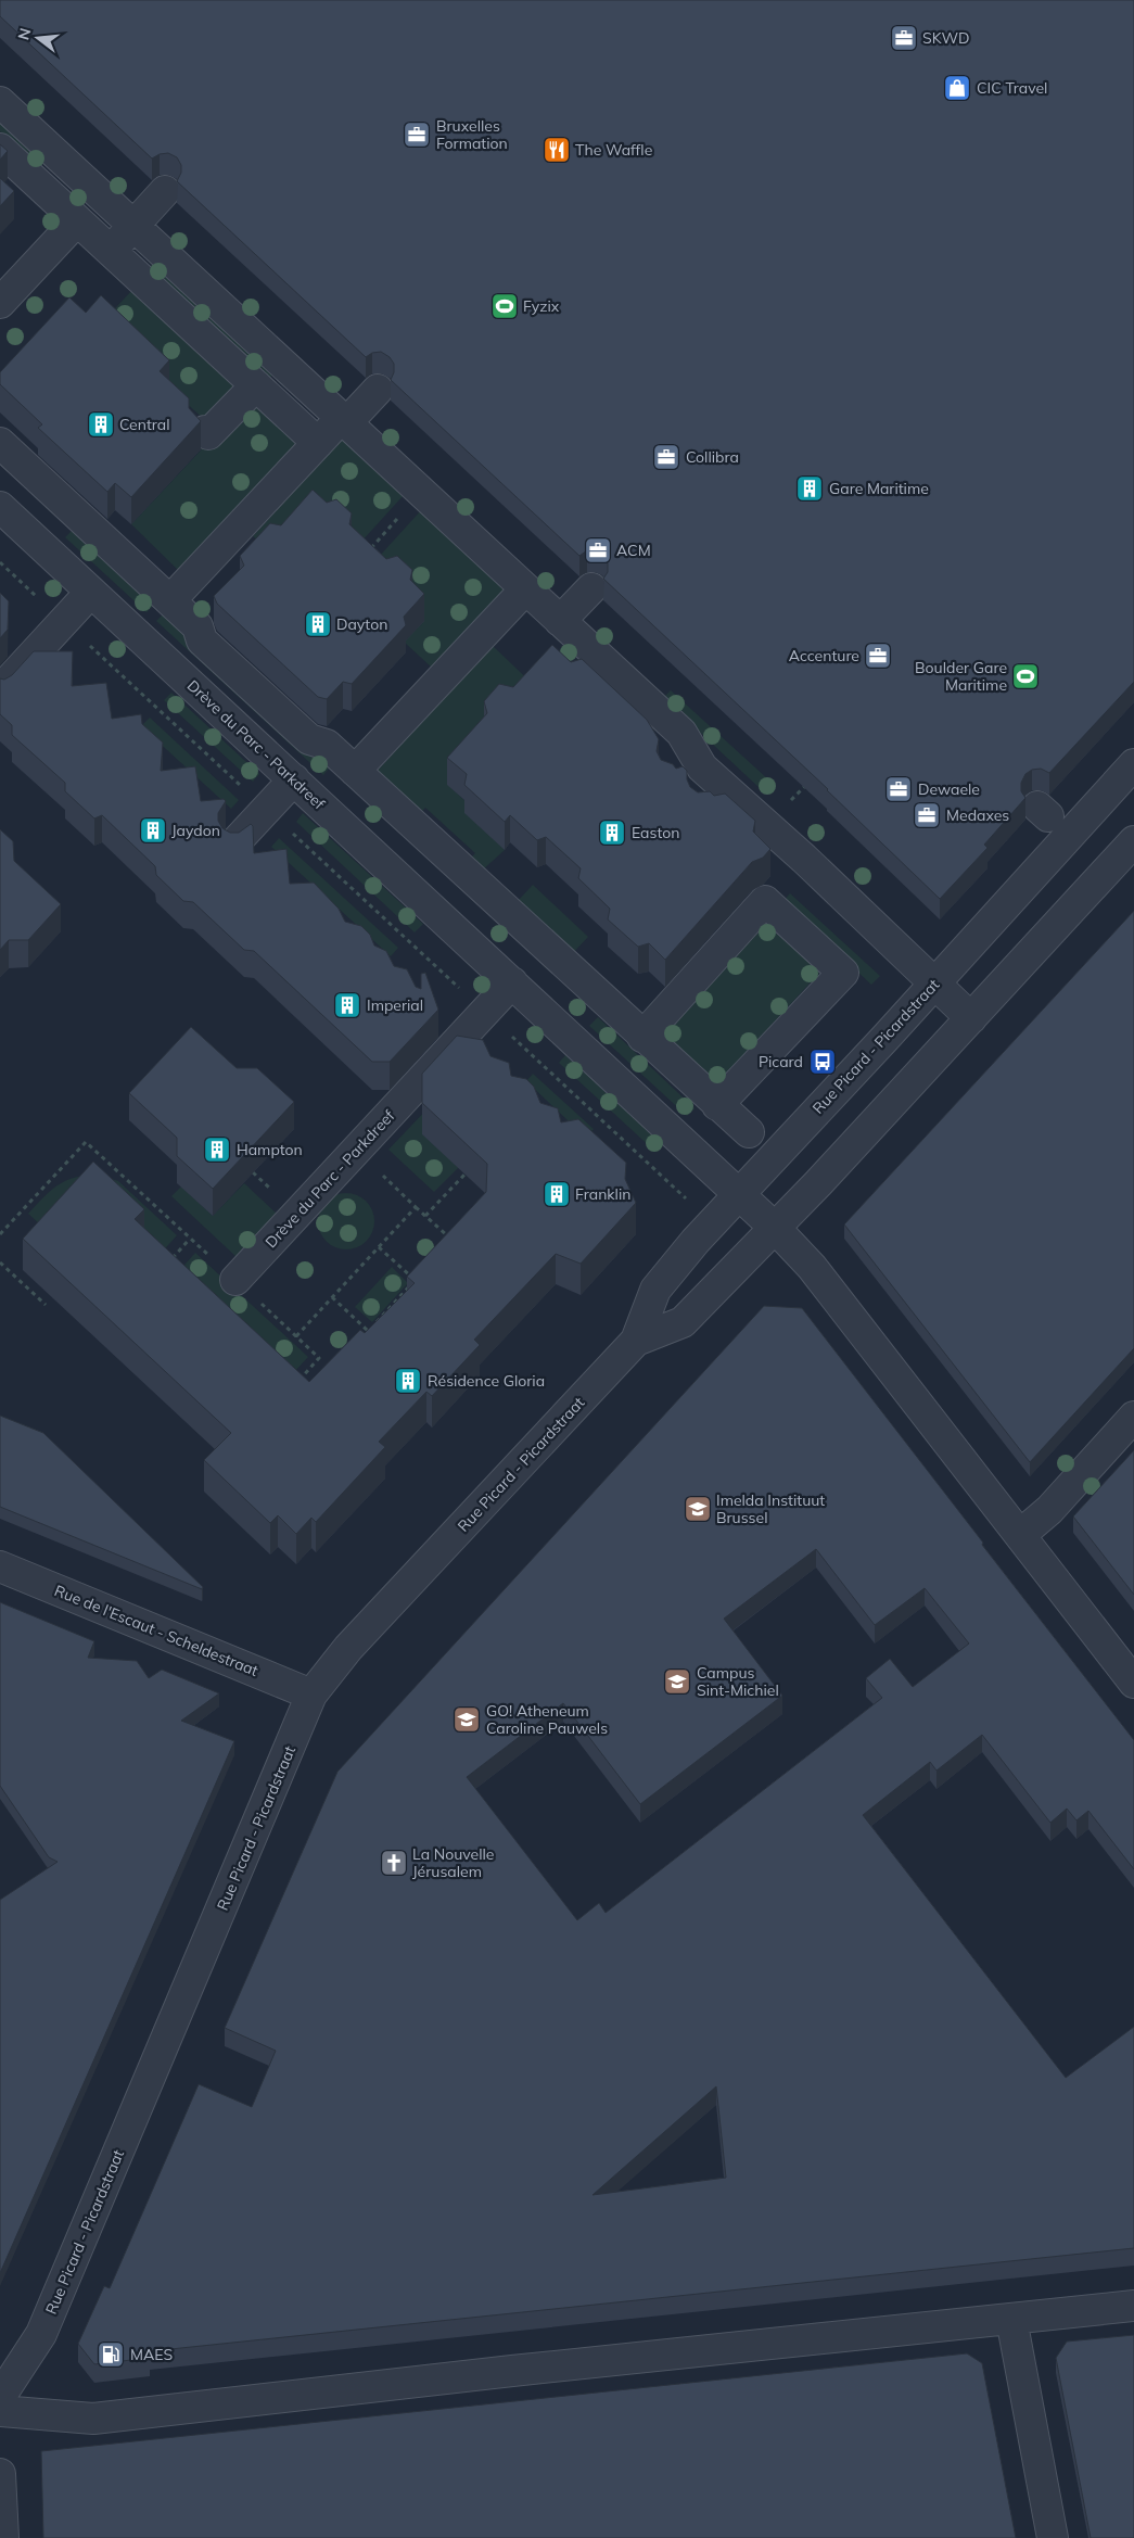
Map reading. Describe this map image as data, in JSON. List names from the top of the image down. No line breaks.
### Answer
{"streets":{"street":["Drève du Parc - Parkdreef","Rue Picard - Picardstraat","Rue de l'Escaut - Scheldestraat"]},"crossings":[["Drève du Parc - Parkdreef","Rue Picard - Picardstraat"],["Rue Picard - Picardstraat","Rue de l'Escaut - Scheldestraat"]],"places":{"office":["SKWD","Bruxelles Formation","Collibra","ACM","Accenture","Dewaele","Medaxes"],"shop":["CIC Travel"],"restaurant":["The Waffle"],"sports":["Fyzix","Boulder Gare Maritime"],"building":["Central","Gare Maritime","Dayton","Jaydon","Easton","Imperial","Hampton","Franklin","Résidence Gloria"],"bus stop":["Picard"],"school or university":["Imelda Instituut Brussel","Campus Sint-Michiel","GO! Atheneum Caroline Pauwels"],"church":["La Nouvelle Jérusalem"],"fuel station":["MAES"]},"north":"left"}
